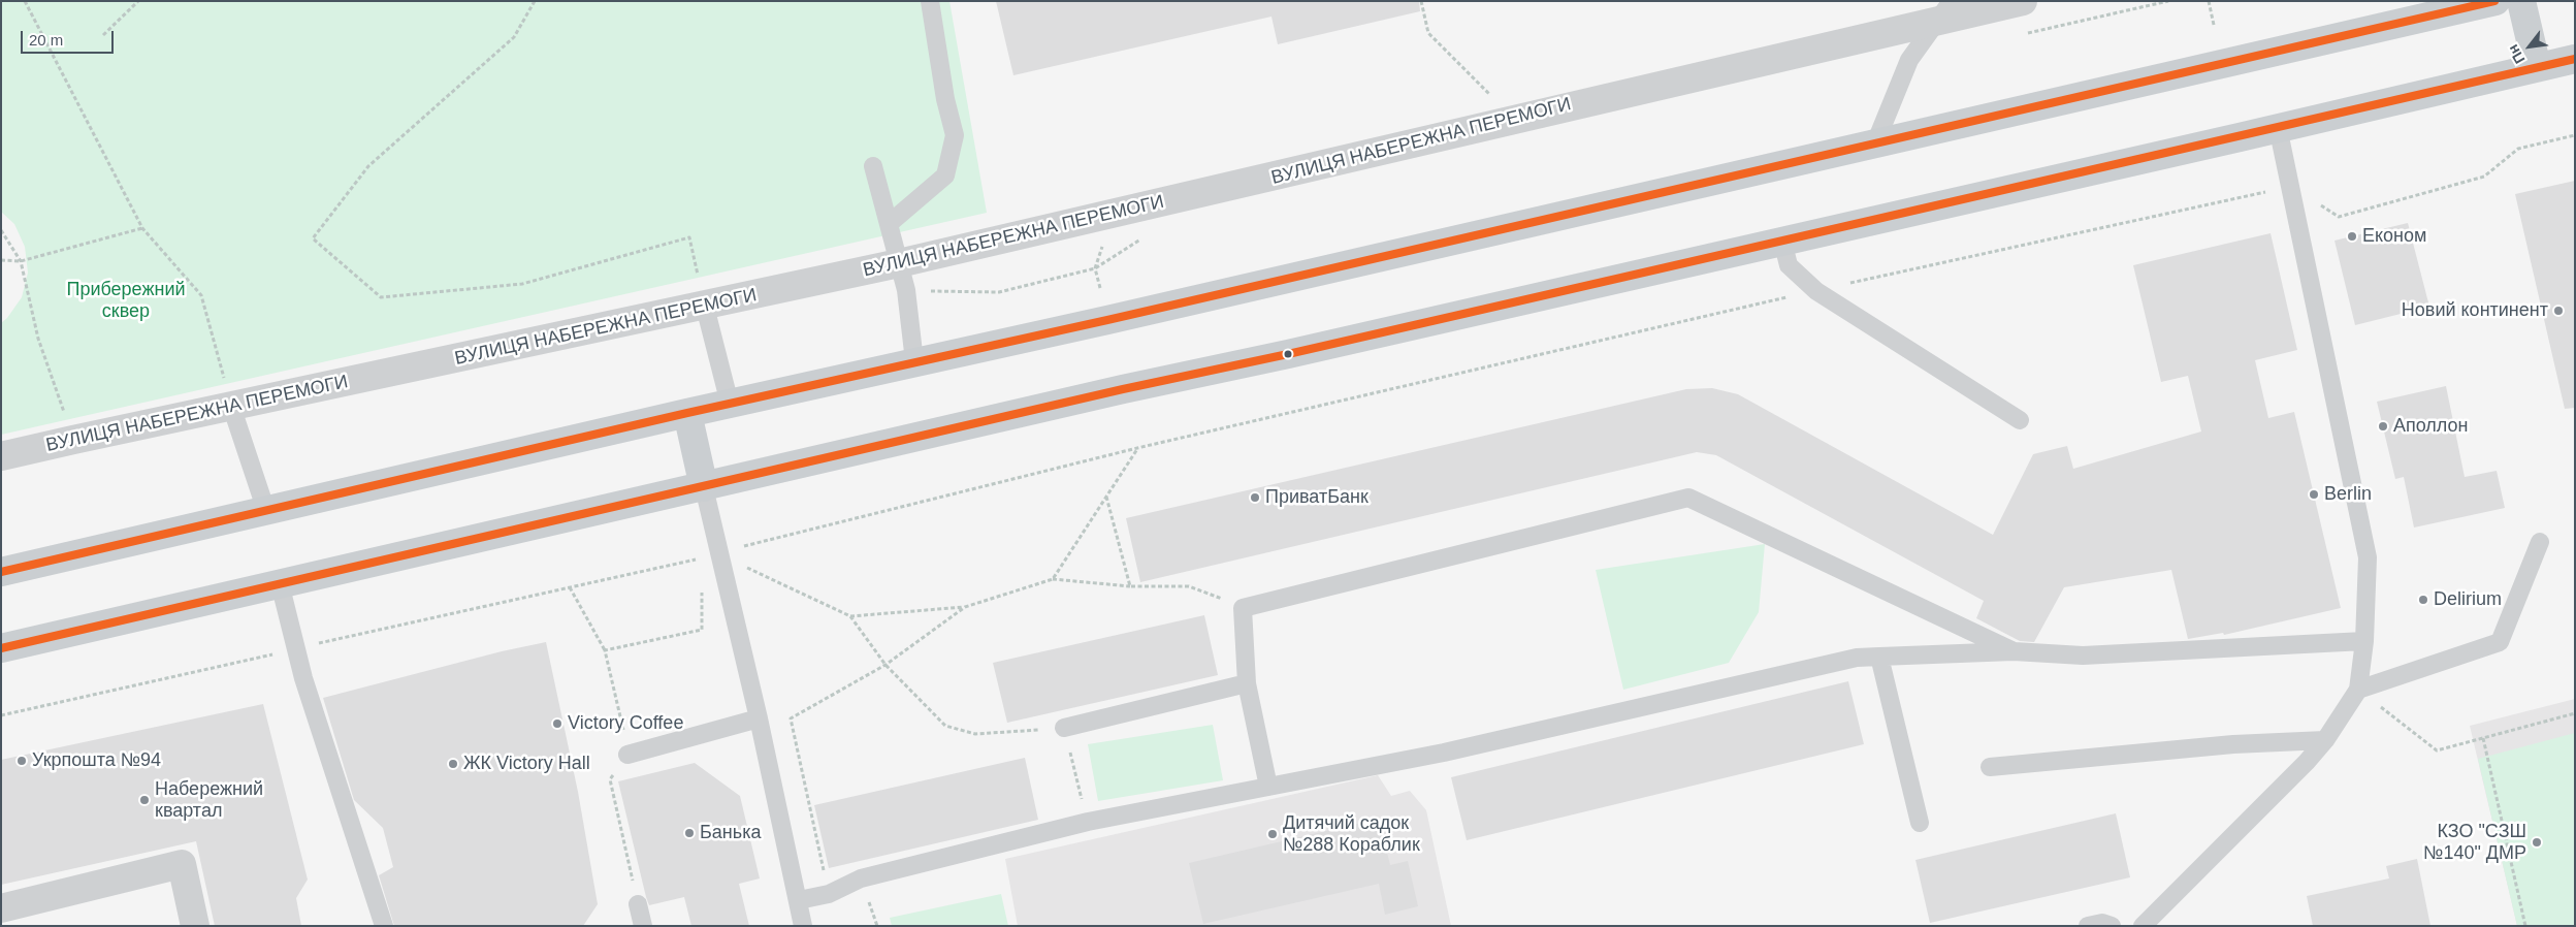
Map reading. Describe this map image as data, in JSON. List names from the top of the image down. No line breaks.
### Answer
{"streets":{"street":["ВУЛИЦЯ НАБЕРЕЖНА ПЕРЕМОГИ"]},"parks":["Прибережний сквер"],"places":["Економ","Новий континент","Аполлон","Berlin","ПриватБанк","Delirium","Victory Coffee","Укрпошта №94","ЖК Victory Hall","Набережний квартал","Банька","Дитячий садок №288 Кораблик","КЗО \"СЗШ №140\" ДМР"],"scale_bar":"20 m","north":"bottom left"}
